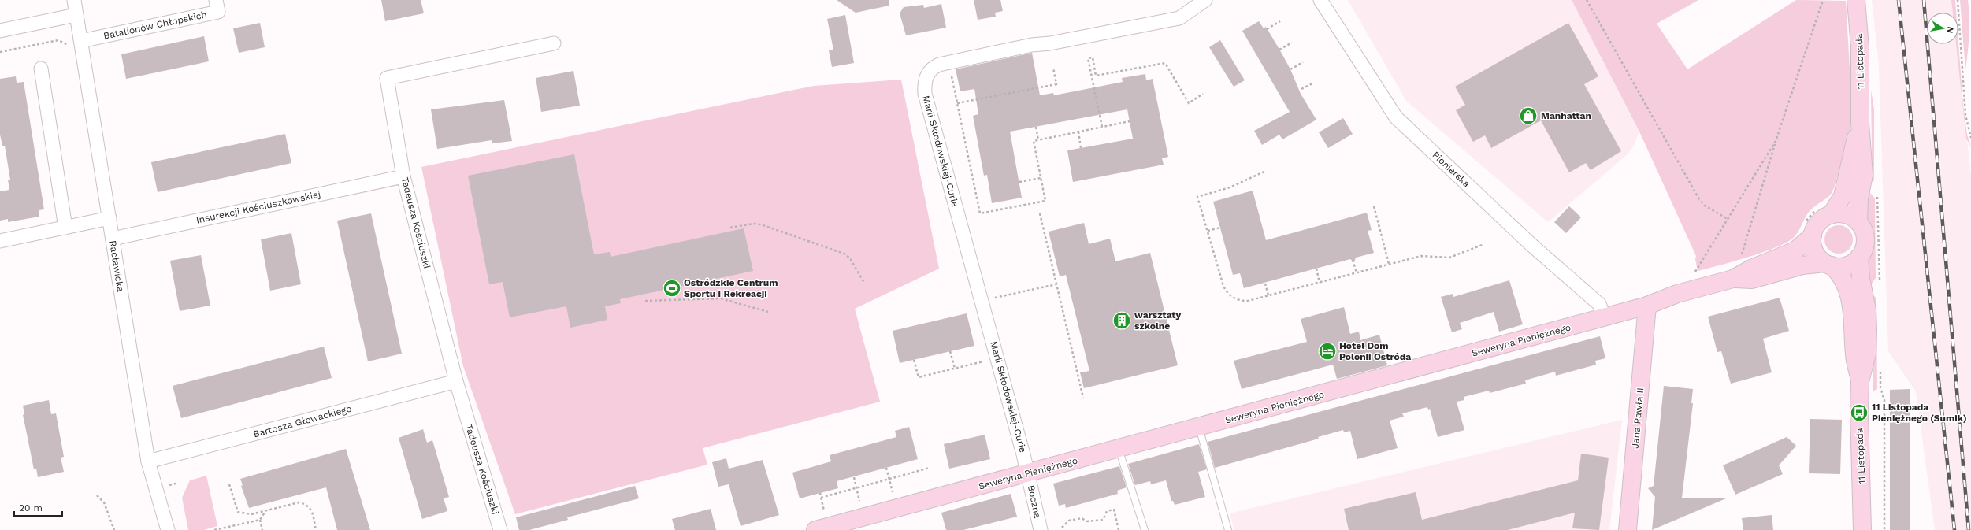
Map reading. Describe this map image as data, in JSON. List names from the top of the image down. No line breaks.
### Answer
{"streets":{"street":["Batalionów Chłopskich","11 Listopada","Marii Skłodowskiej-Curie","Pionierska","Insurekcji Kościuszkowskiej","Tadeusza Kościuszki","Racławicka","Seweryna Pieniężnego","Jana Pawła II","Bartosza Głowackiego","Boczna"]},"crossings":[["Batalionów Chłopskich","Racławicka"],["11 Listopada","Seweryna Pieniężnego"],["Marii Skłodowskiej-Curie","Seweryna Pieniężnego"],["Marii Skłodowskiej-Curie","Boczna"],["Pionierska","Seweryna Pieniężnego"],["Insurekcji Kościuszkowskiej","Tadeusza Kościuszki"],["Insurekcji Kościuszkowskiej","Racławicka"],["Tadeusza Kościuszki","Bartosza Głowackiego"],["Racławicka","Bartosza Głowackiego"],["Seweryna Pieniężnego","Jana Pawła II"],["Seweryna Pieniężnego","Boczna"]],"places":{"shop":["Manhattan"],"sports":["Ostródzkie Centrum Sportu i Rekreacji"],"building":["warsztaty szkolne"],"hotel":["Hotel Dom Polonii Ostróda"],"bus stop":["11 Listopada Pieniężnego (Sumik)"]},"scale_bar":"20 m","north":"right"}
